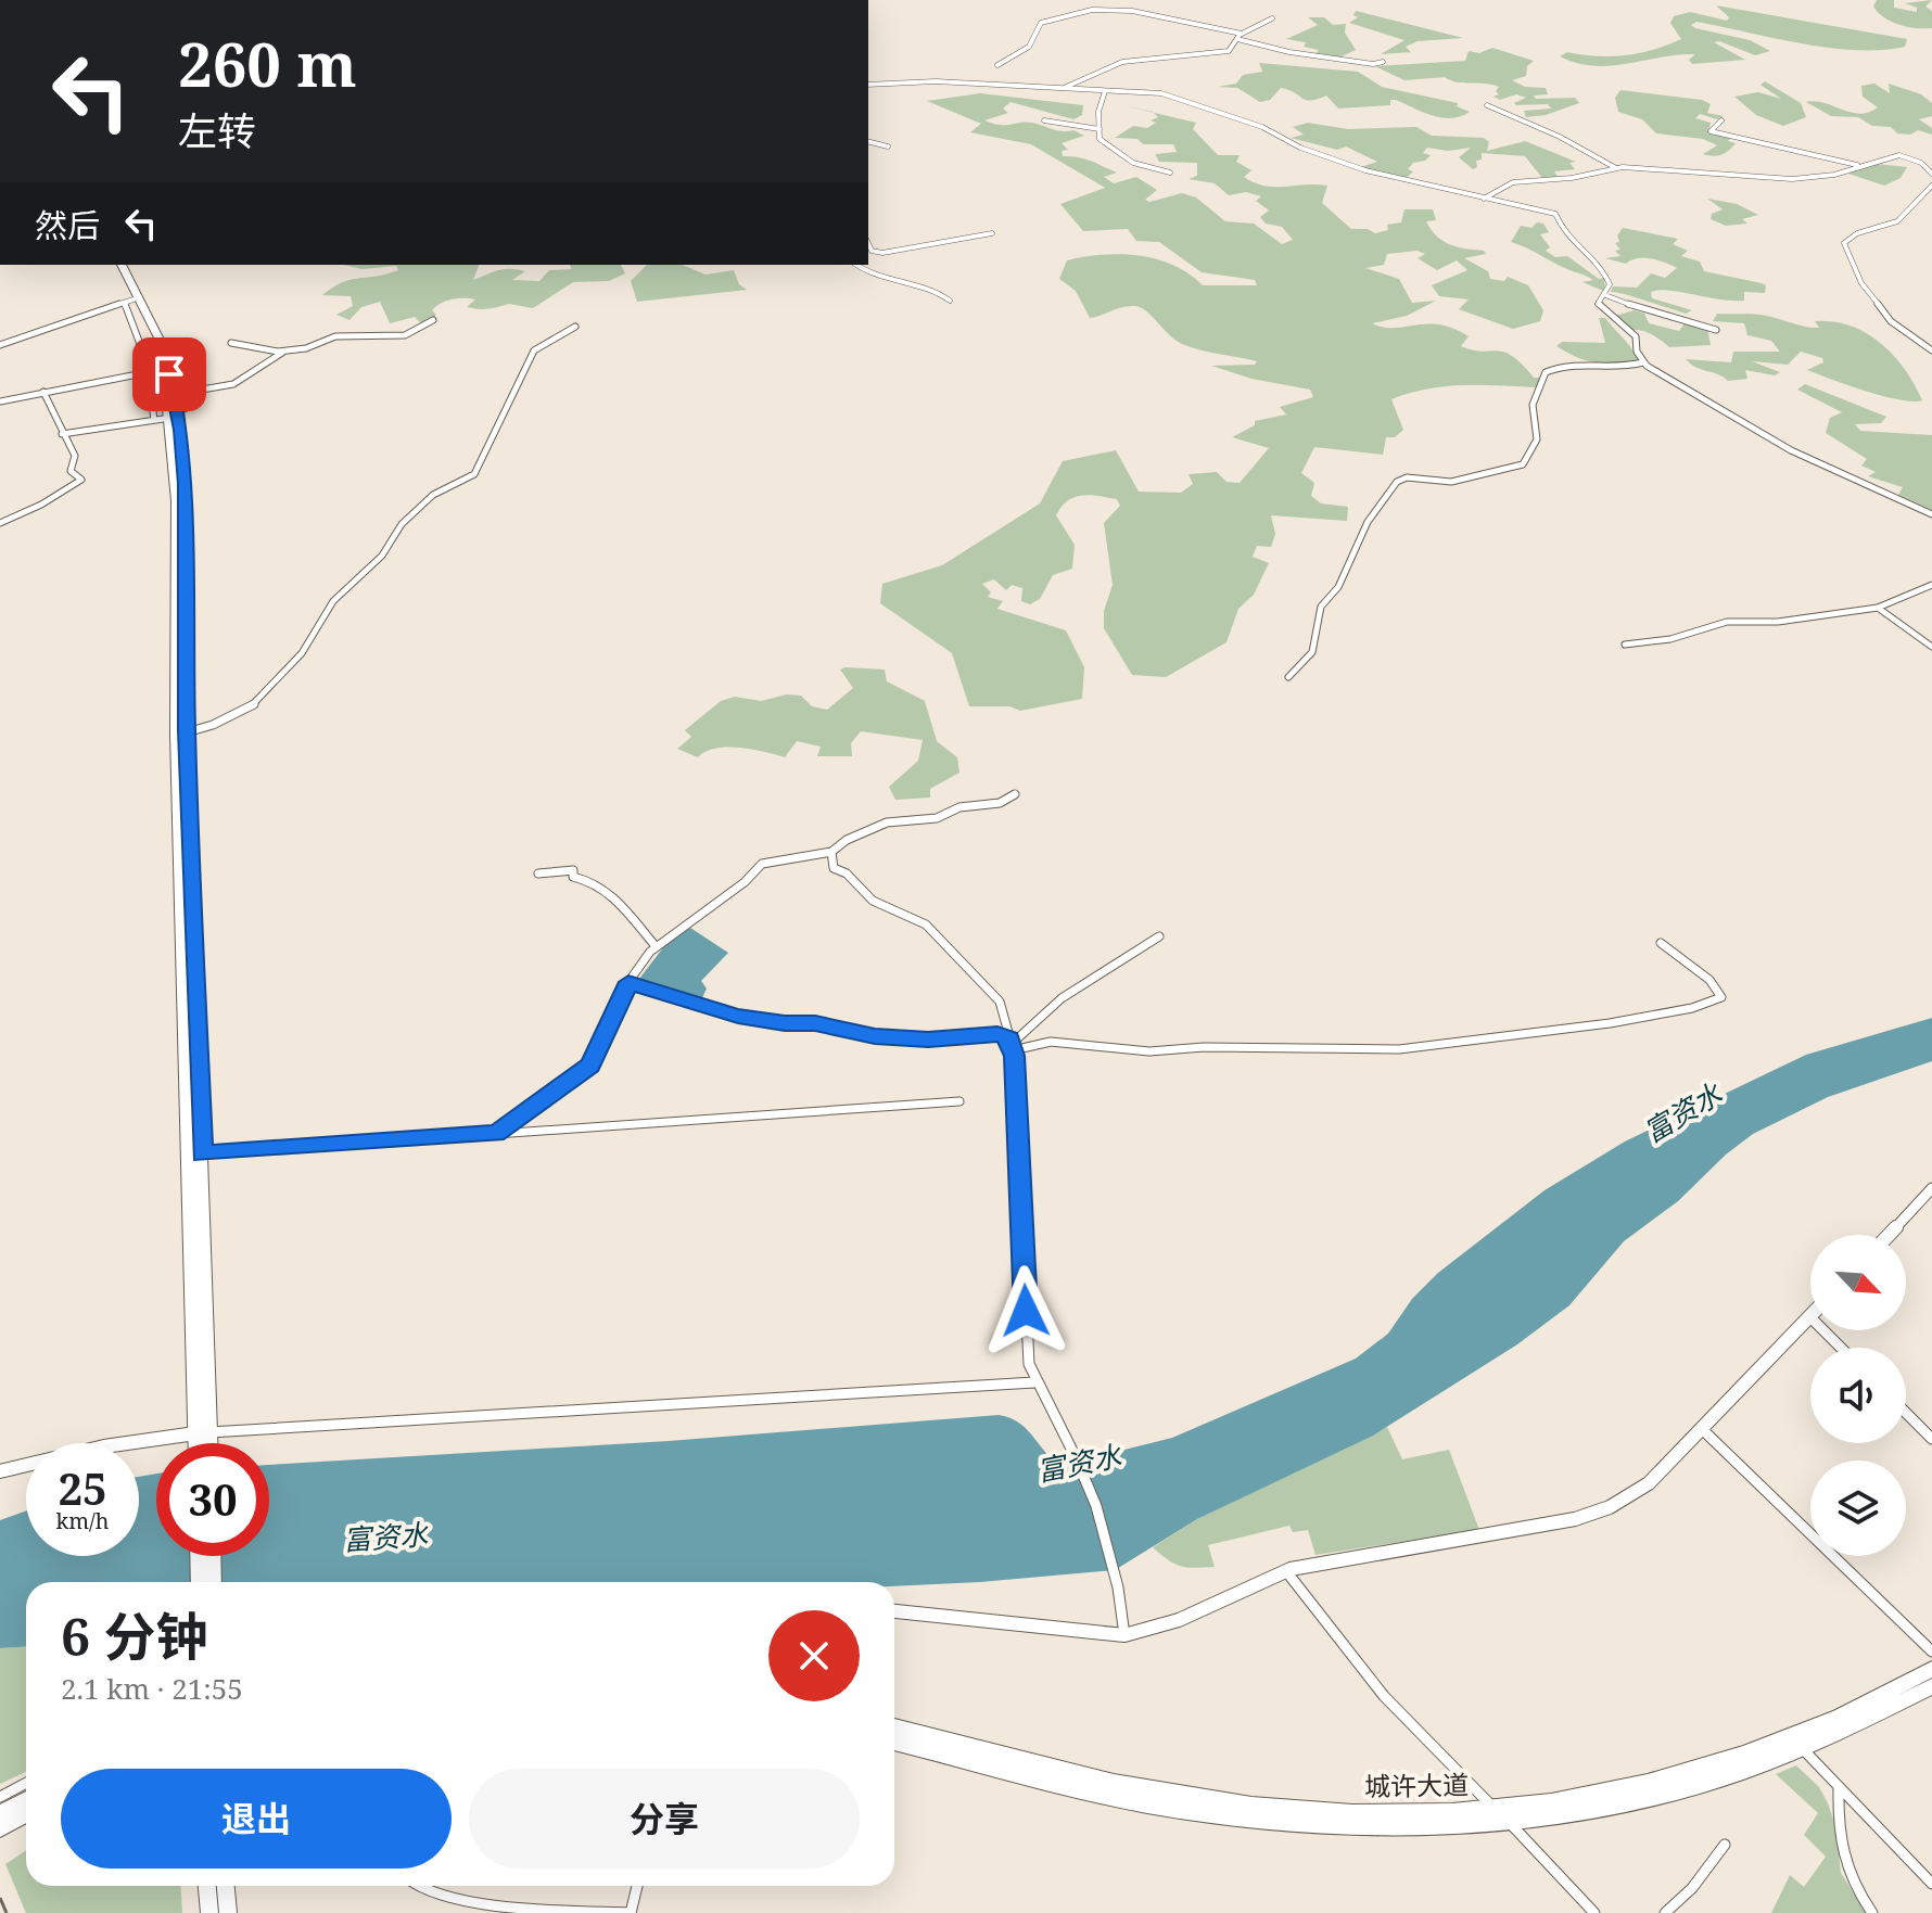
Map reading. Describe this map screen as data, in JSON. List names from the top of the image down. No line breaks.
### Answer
{"streets":{"main road":["城许大道"]},"water":["富资水"],"north":"bottom right","page":{"turn":["260 m","左转"],"then":"然后","speed":"25 km/h","limit":"30","heading":["6 分钟","2.1 km · 21:55"],"buttons":["退出","分享"]}}
